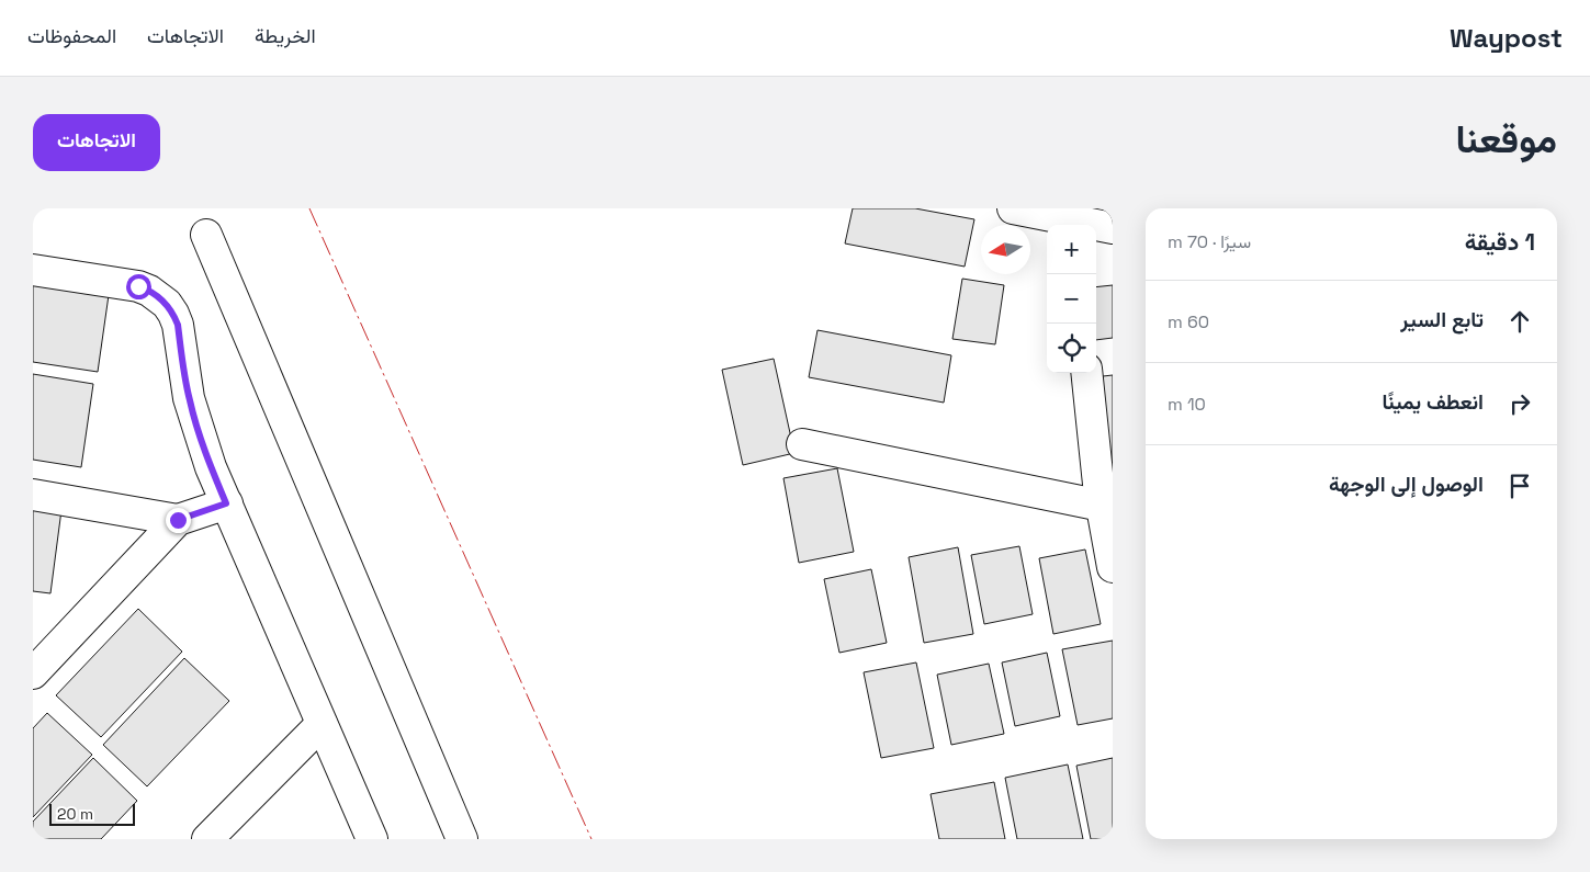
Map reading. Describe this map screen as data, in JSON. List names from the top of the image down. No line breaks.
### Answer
{"scale_bar":"20 m","north":"left","page":{"header":"Waypost","nav":["الخريطة","الاتجاهات","المحفوظات"],"title":"موقعنا","buttons":"الاتجاهات","heading":["1 دقيقة","سيرًا · 70 m"],"map_buttons":["+","−"],"list":[["تابع السير","60 m"],["انعطف يمينًا","10 m"],"الوصول إلى الوجهة"],"scale":"20 m"}}
